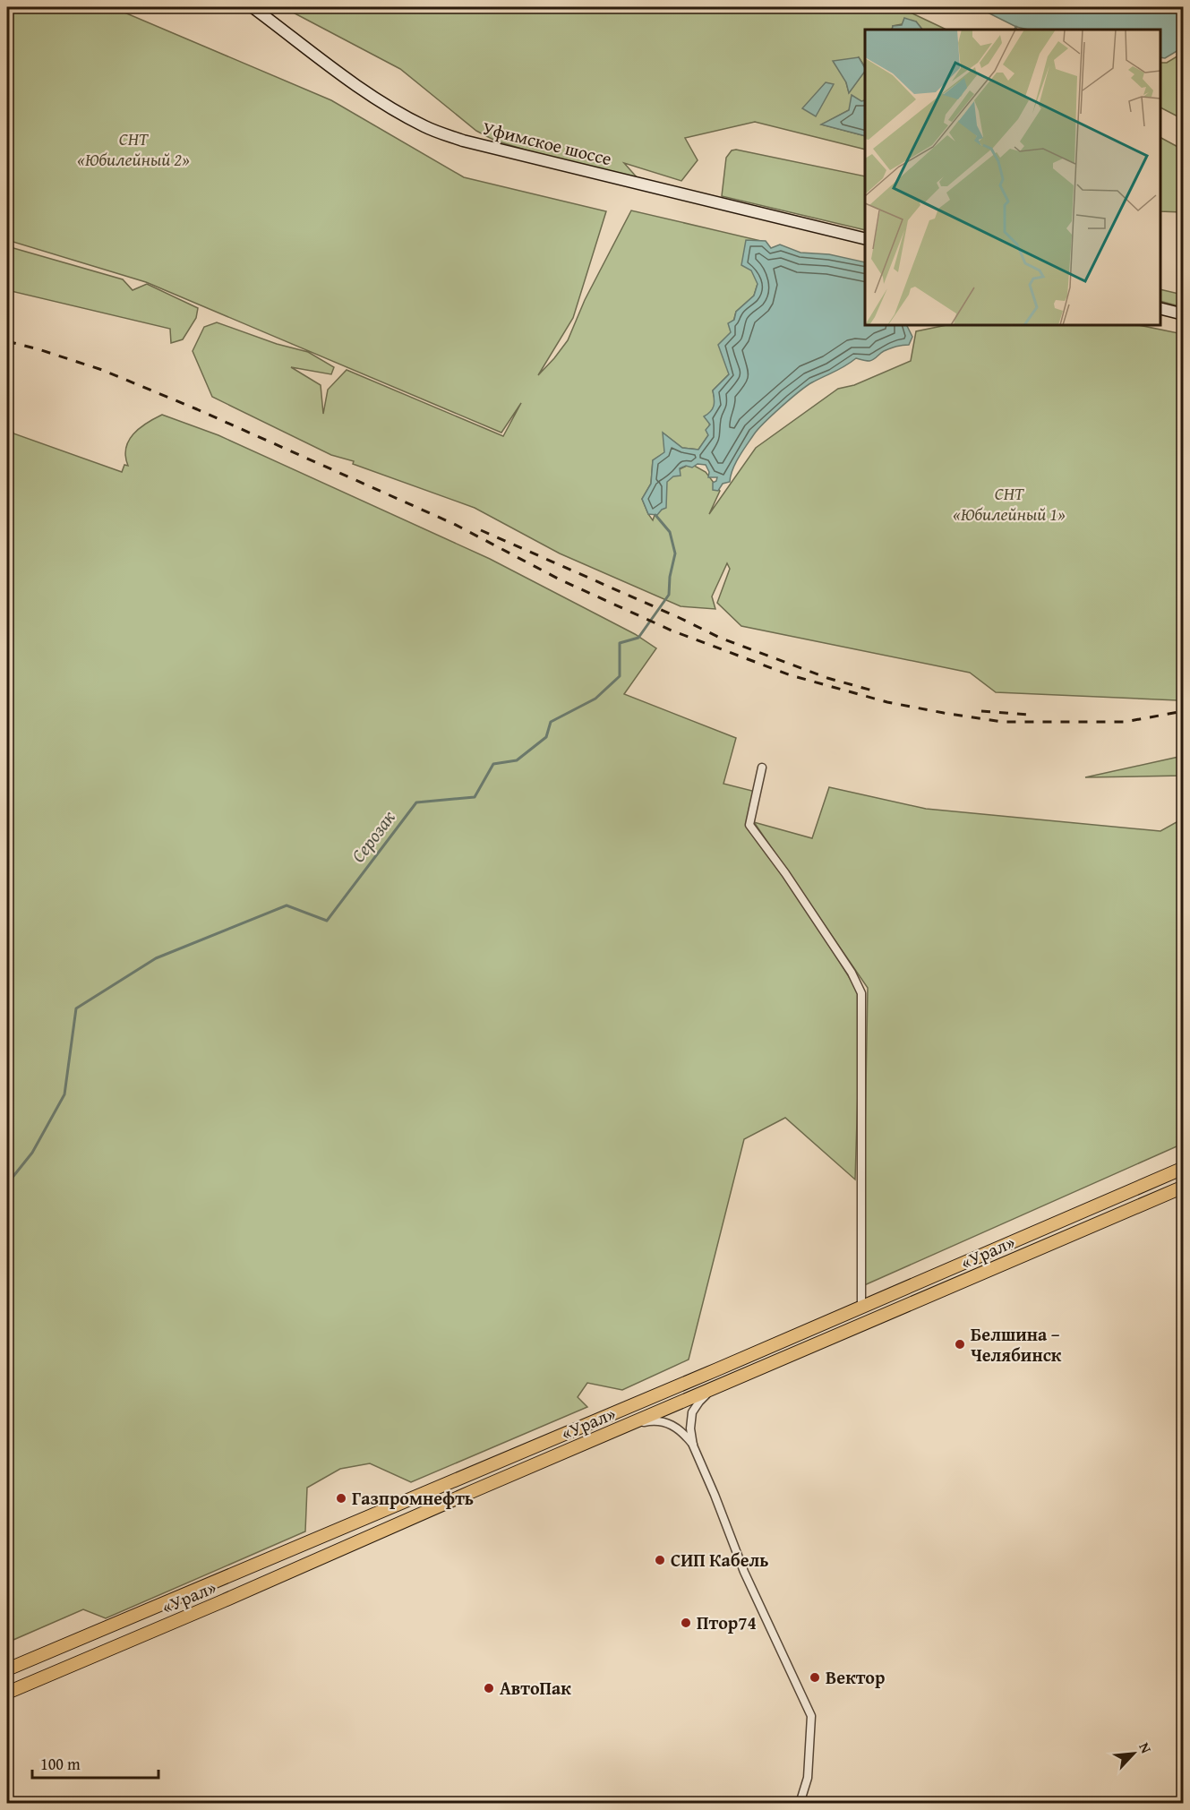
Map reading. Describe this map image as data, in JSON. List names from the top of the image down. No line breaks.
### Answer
{"streets":{"main road":["Уфимское шоссе","«Урал»"]},"water":["Серозак"],"parks":["СНТ «Юбилейный 2»","СНТ «Юбилейный 1»"],"places":["Белшина – Челябинск","Газпромнефть","СИП Кабель","Птор74","Вектор","АвтоПак"],"scale_bar":"100 m","north":"top right"}
